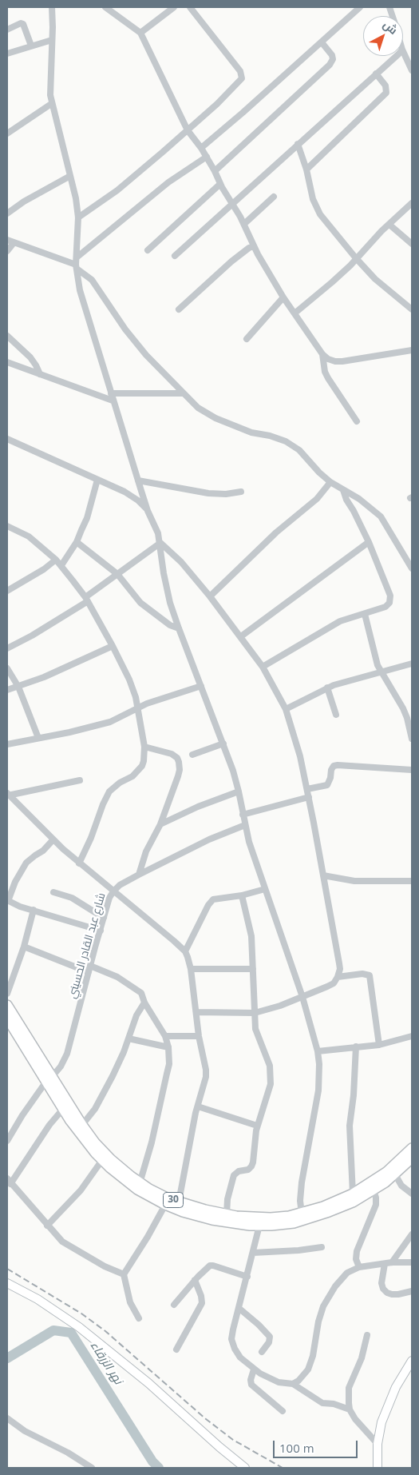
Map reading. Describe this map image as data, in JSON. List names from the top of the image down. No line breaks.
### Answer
{"streets":{"main road":["30"],"street":["شارع عبد القادر الحسيني"]},"crossings":[["شارع عبد القادر الحسيني","30"]],"water":["نهر الزرقاء"],"scale_bar":"100 m","north":"top right"}
